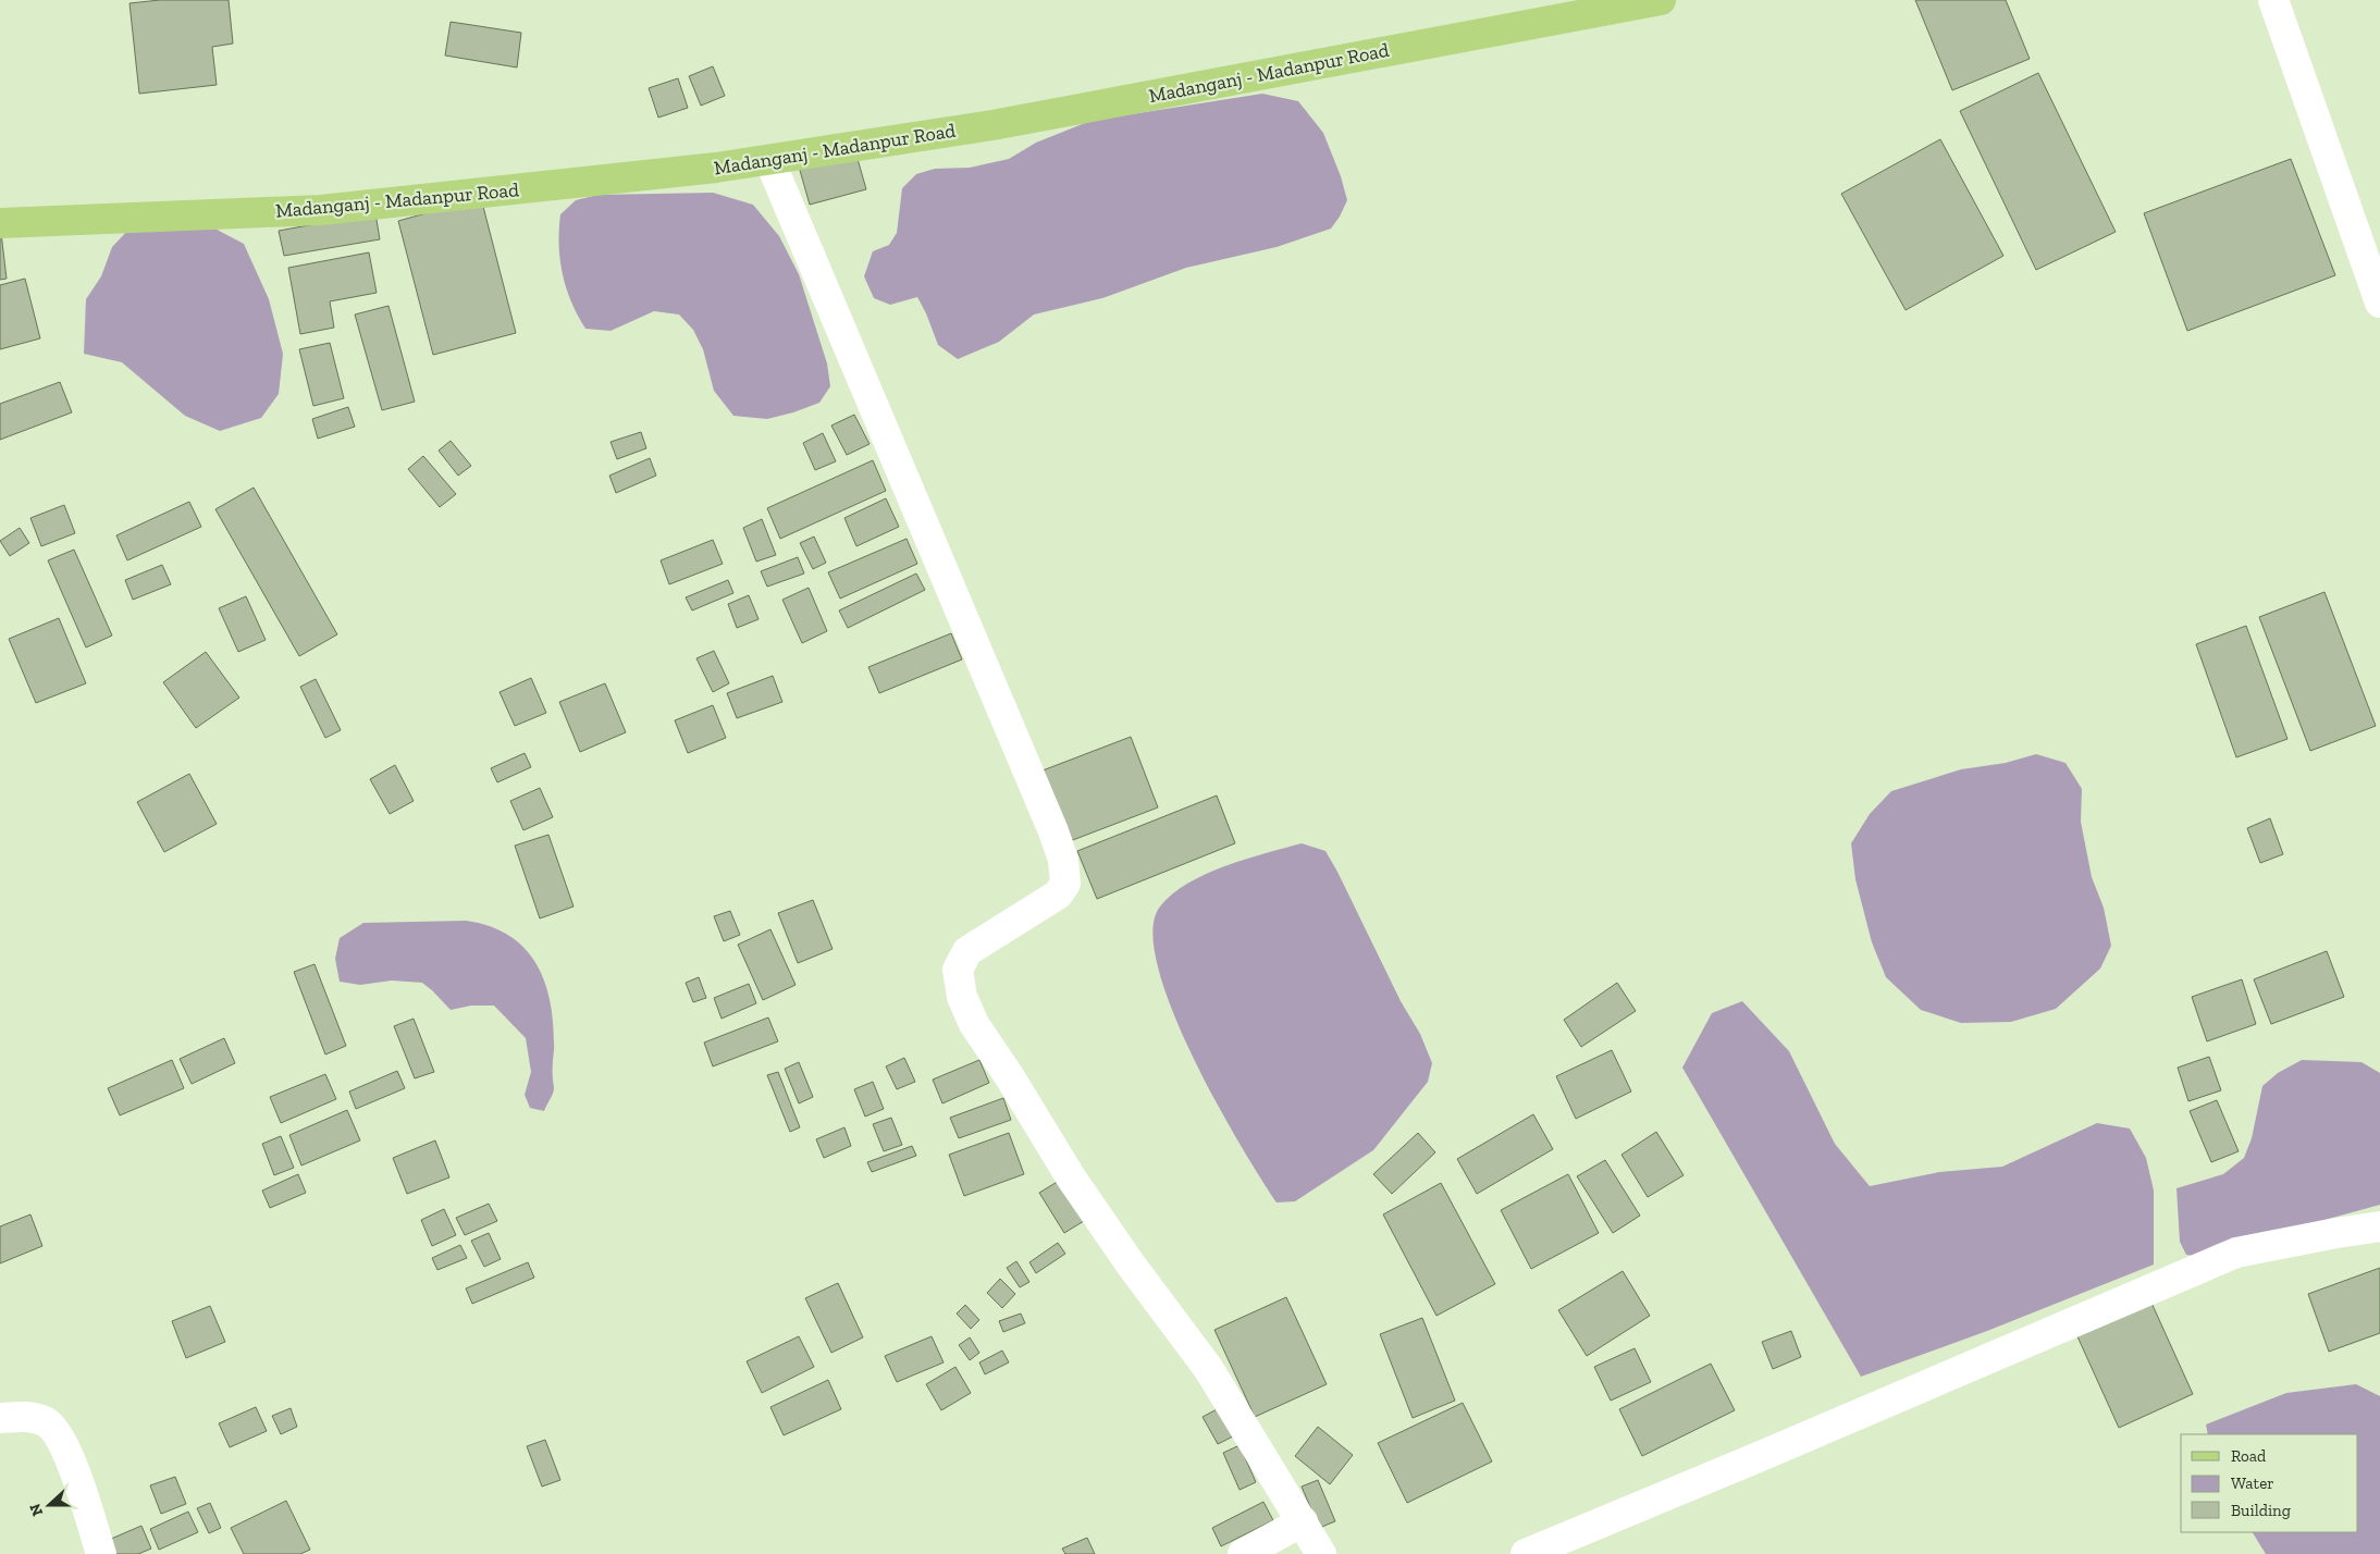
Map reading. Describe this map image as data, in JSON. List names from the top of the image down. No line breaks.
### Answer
{"streets":{"main road":["Madanganj - Madanpur Road"]},"legend":["Road","Water","Building"],"north":"left"}
